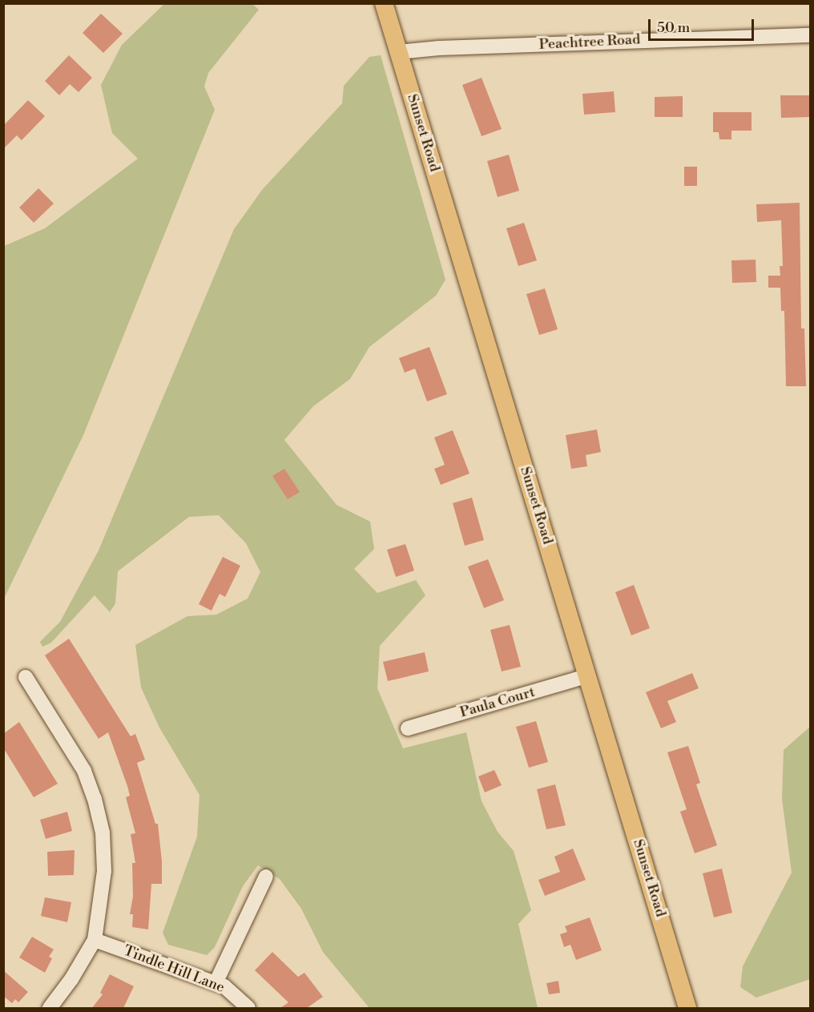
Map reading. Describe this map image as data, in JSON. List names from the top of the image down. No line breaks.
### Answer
{"streets":{"main road":["Sunset Road"],"street":["Peachtree Road","Paula Court","Tindle Hill Lane"]},"crossings":[["Peachtree Road","Sunset Road"],["Sunset Road","Paula Court"]],"scale_bar":"50 m"}
